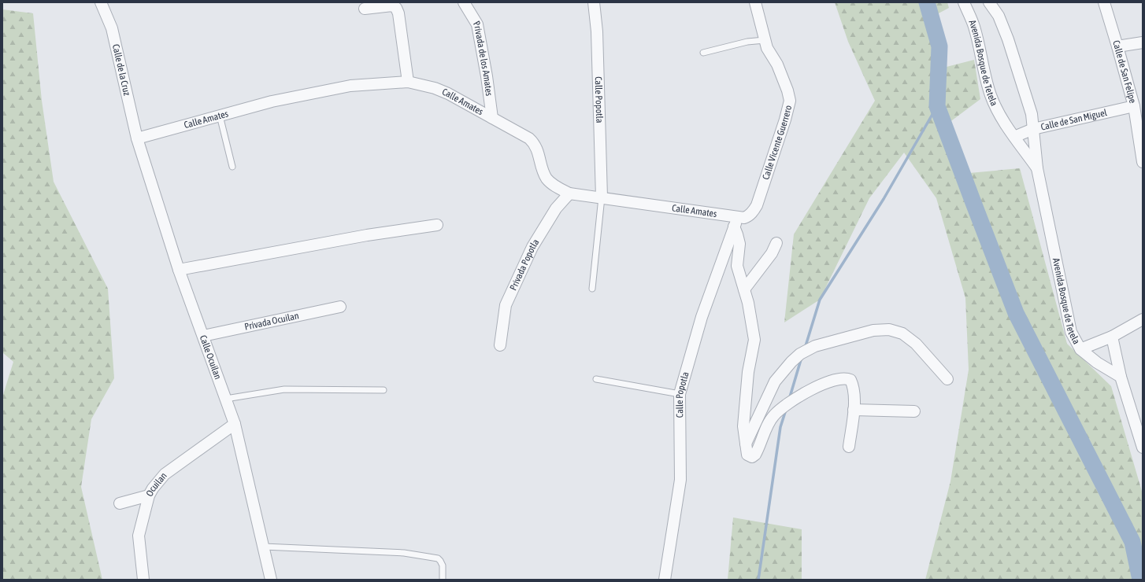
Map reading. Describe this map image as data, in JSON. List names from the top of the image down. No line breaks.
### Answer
{"streets":{"street":["Privada de los Amates","Avenida Bosque de Tetela","Calle de la Cruz","Calle de San Felipe","Calle Popotla","Calle Amates","Calle de San Miguel","Calle Vicente Guerrero","Privada Popotla","Privada Ocuilan","Calle Ocuilan","Ocuilan"]},"crossings":[["Privada de los Amates","Calle Amates"],["Avenida Bosque de Tetela","Calle de San Miguel"],["Calle de la Cruz","Calle Amates"],["Calle de la Cruz","Calle Ocuilan"],["Calle de San Felipe","Calle de San Miguel"],["Calle Popotla","Calle Amates"],["Calle Amates","Calle Vicente Guerrero"],["Calle Amates","Privada Popotla"],["Calle Amates","Calle Ocuilan"],["Privada Ocuilan","Calle Ocuilan"],["Calle Ocuilan","Ocuilan"]]}
